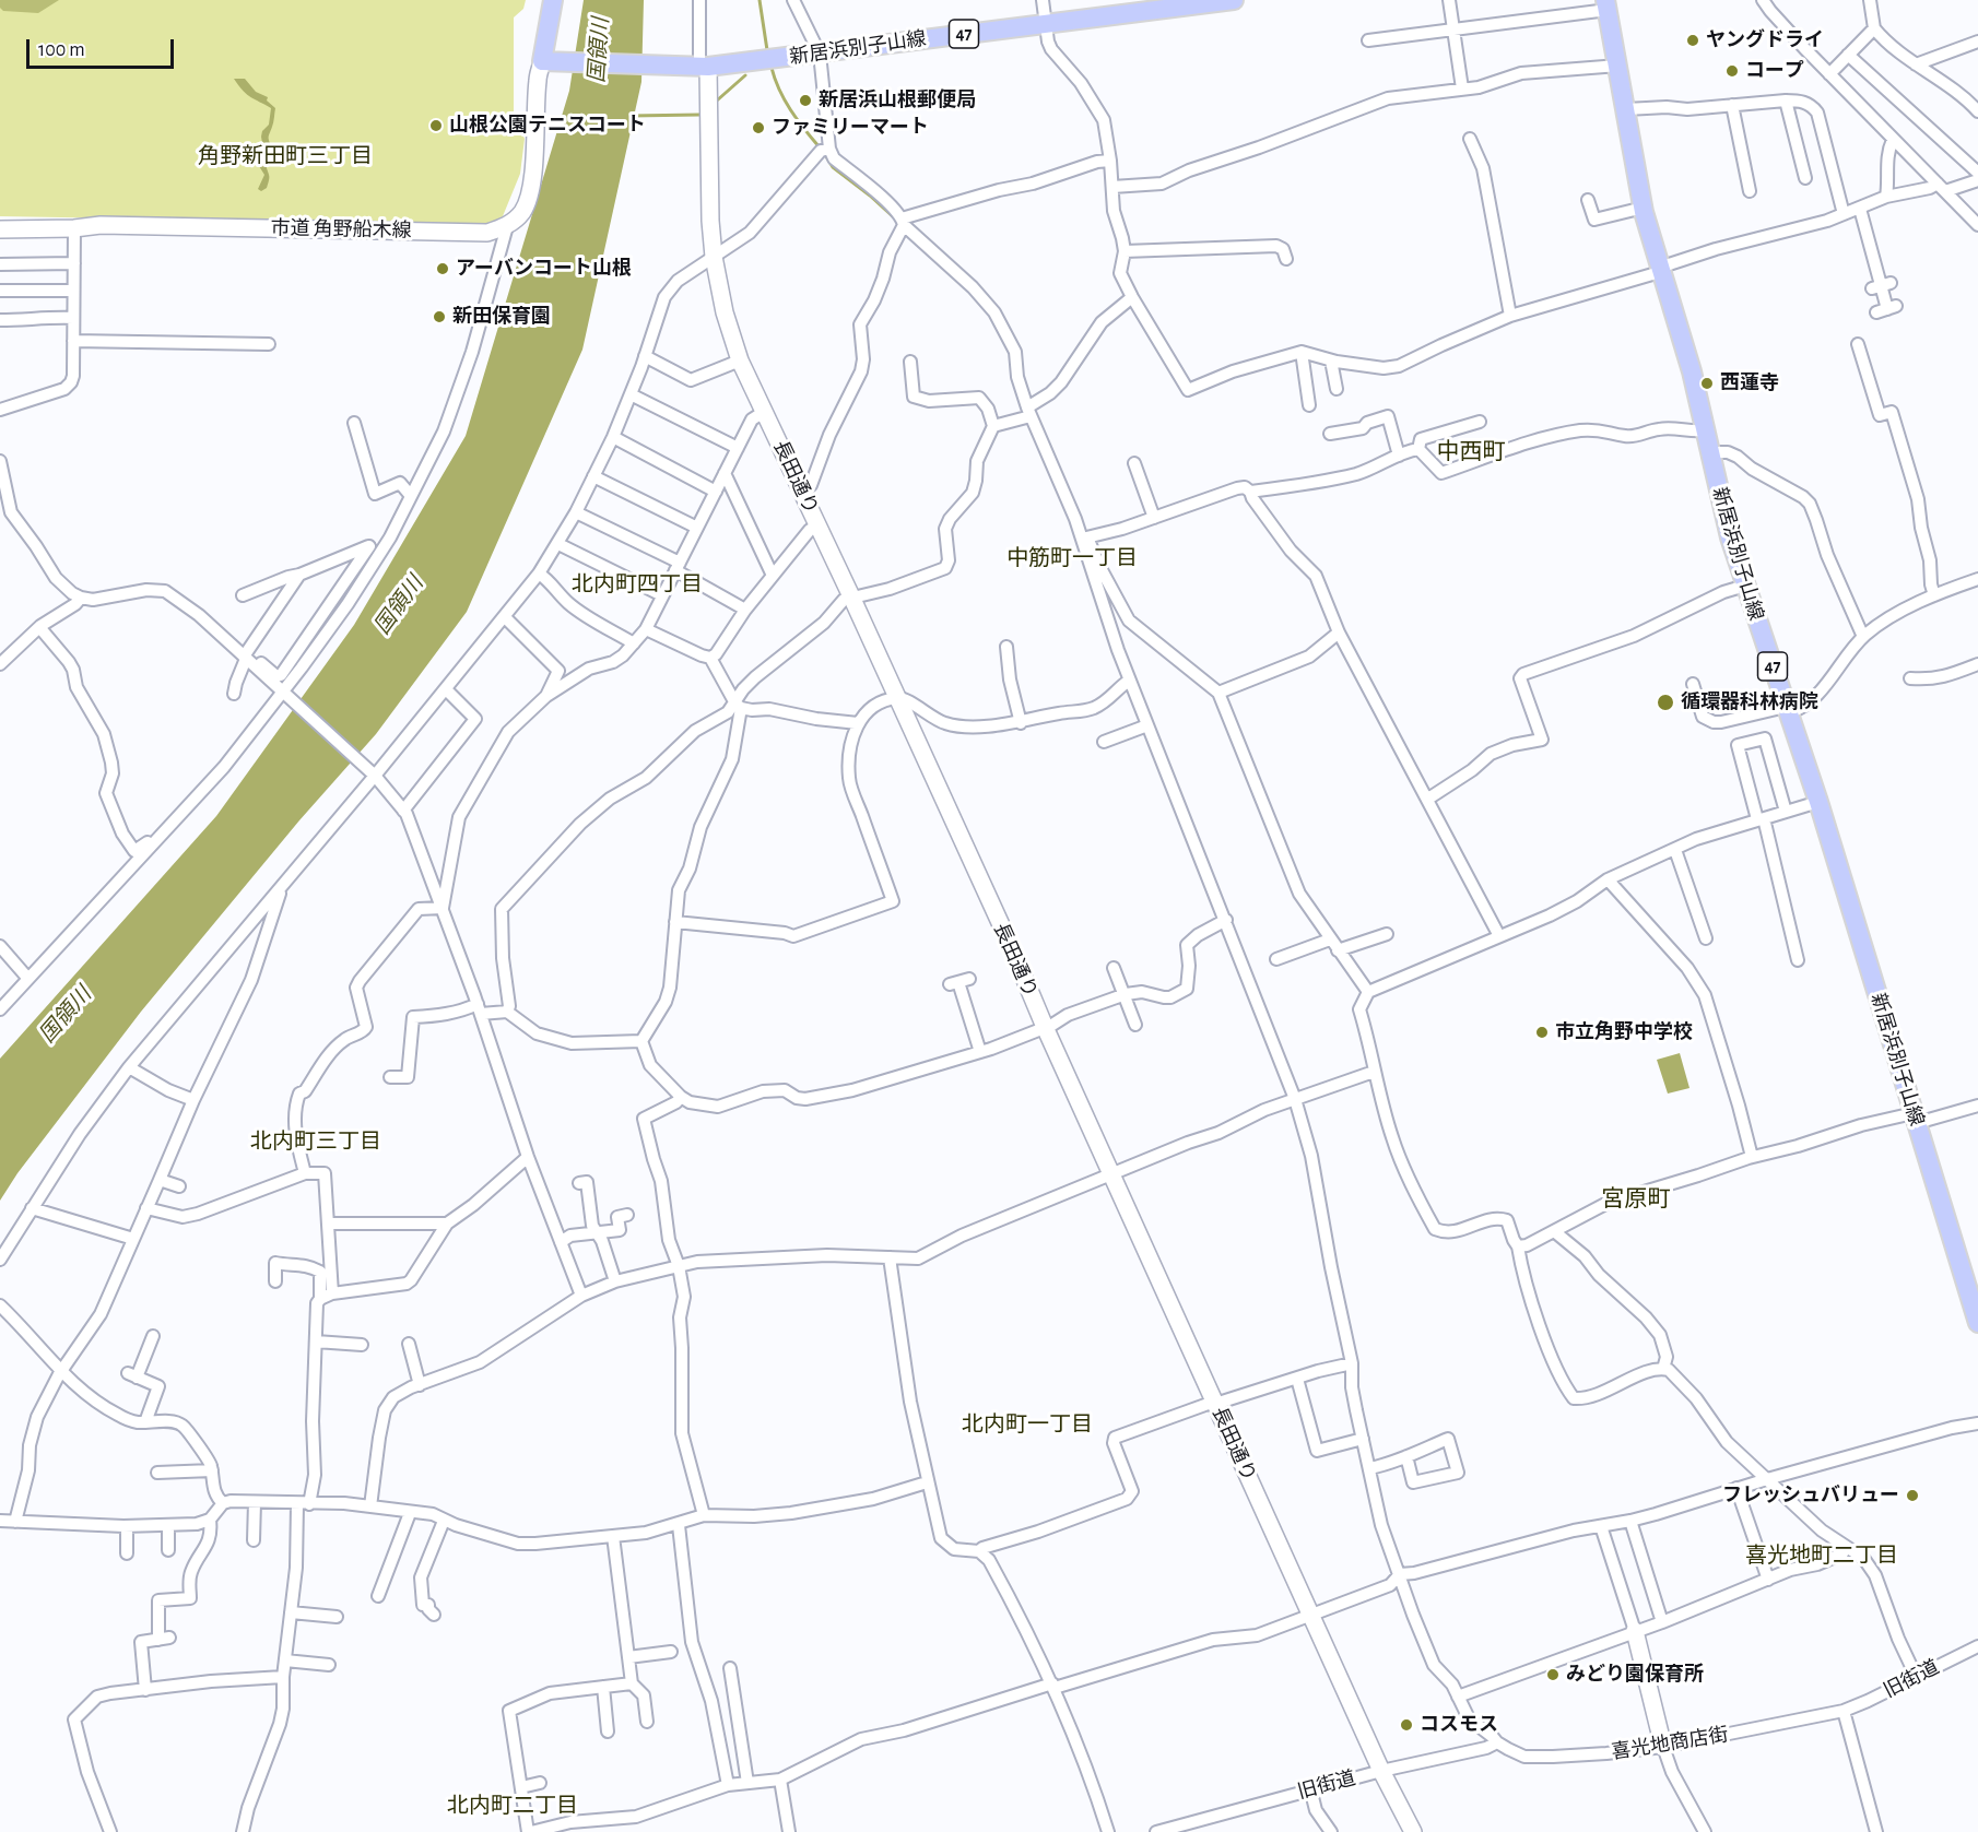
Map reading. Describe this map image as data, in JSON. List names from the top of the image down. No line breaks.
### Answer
{"streets":{"main road":["47","新居浜別子山線"],"street":["市道 角野船木線","長田通り","旧街道","喜光地商店街"]},"crossings":[["新居浜別子山線","長田通り"],["長田通り","旧街道"],["旧街道","喜光地商店街"]],"districts":["角野新田町三丁目","中西町","中筋町一丁目","北内町四丁目","北内町三丁目","宮原町","北内町一丁目","喜光地町二丁目","北内町二丁目"],"water":["国領川"],"places":["ヤングドライ","コープ","新居浜山根郵便局","山根公園テニスコート","ファミリーマート","アーバンコート山根","新田保育園","西蓮寺","循環器科林病院","市立角野中学校","フレッシュバリュー","みどり園保育所","コスモス"],"scale_bar":"100 m"}
